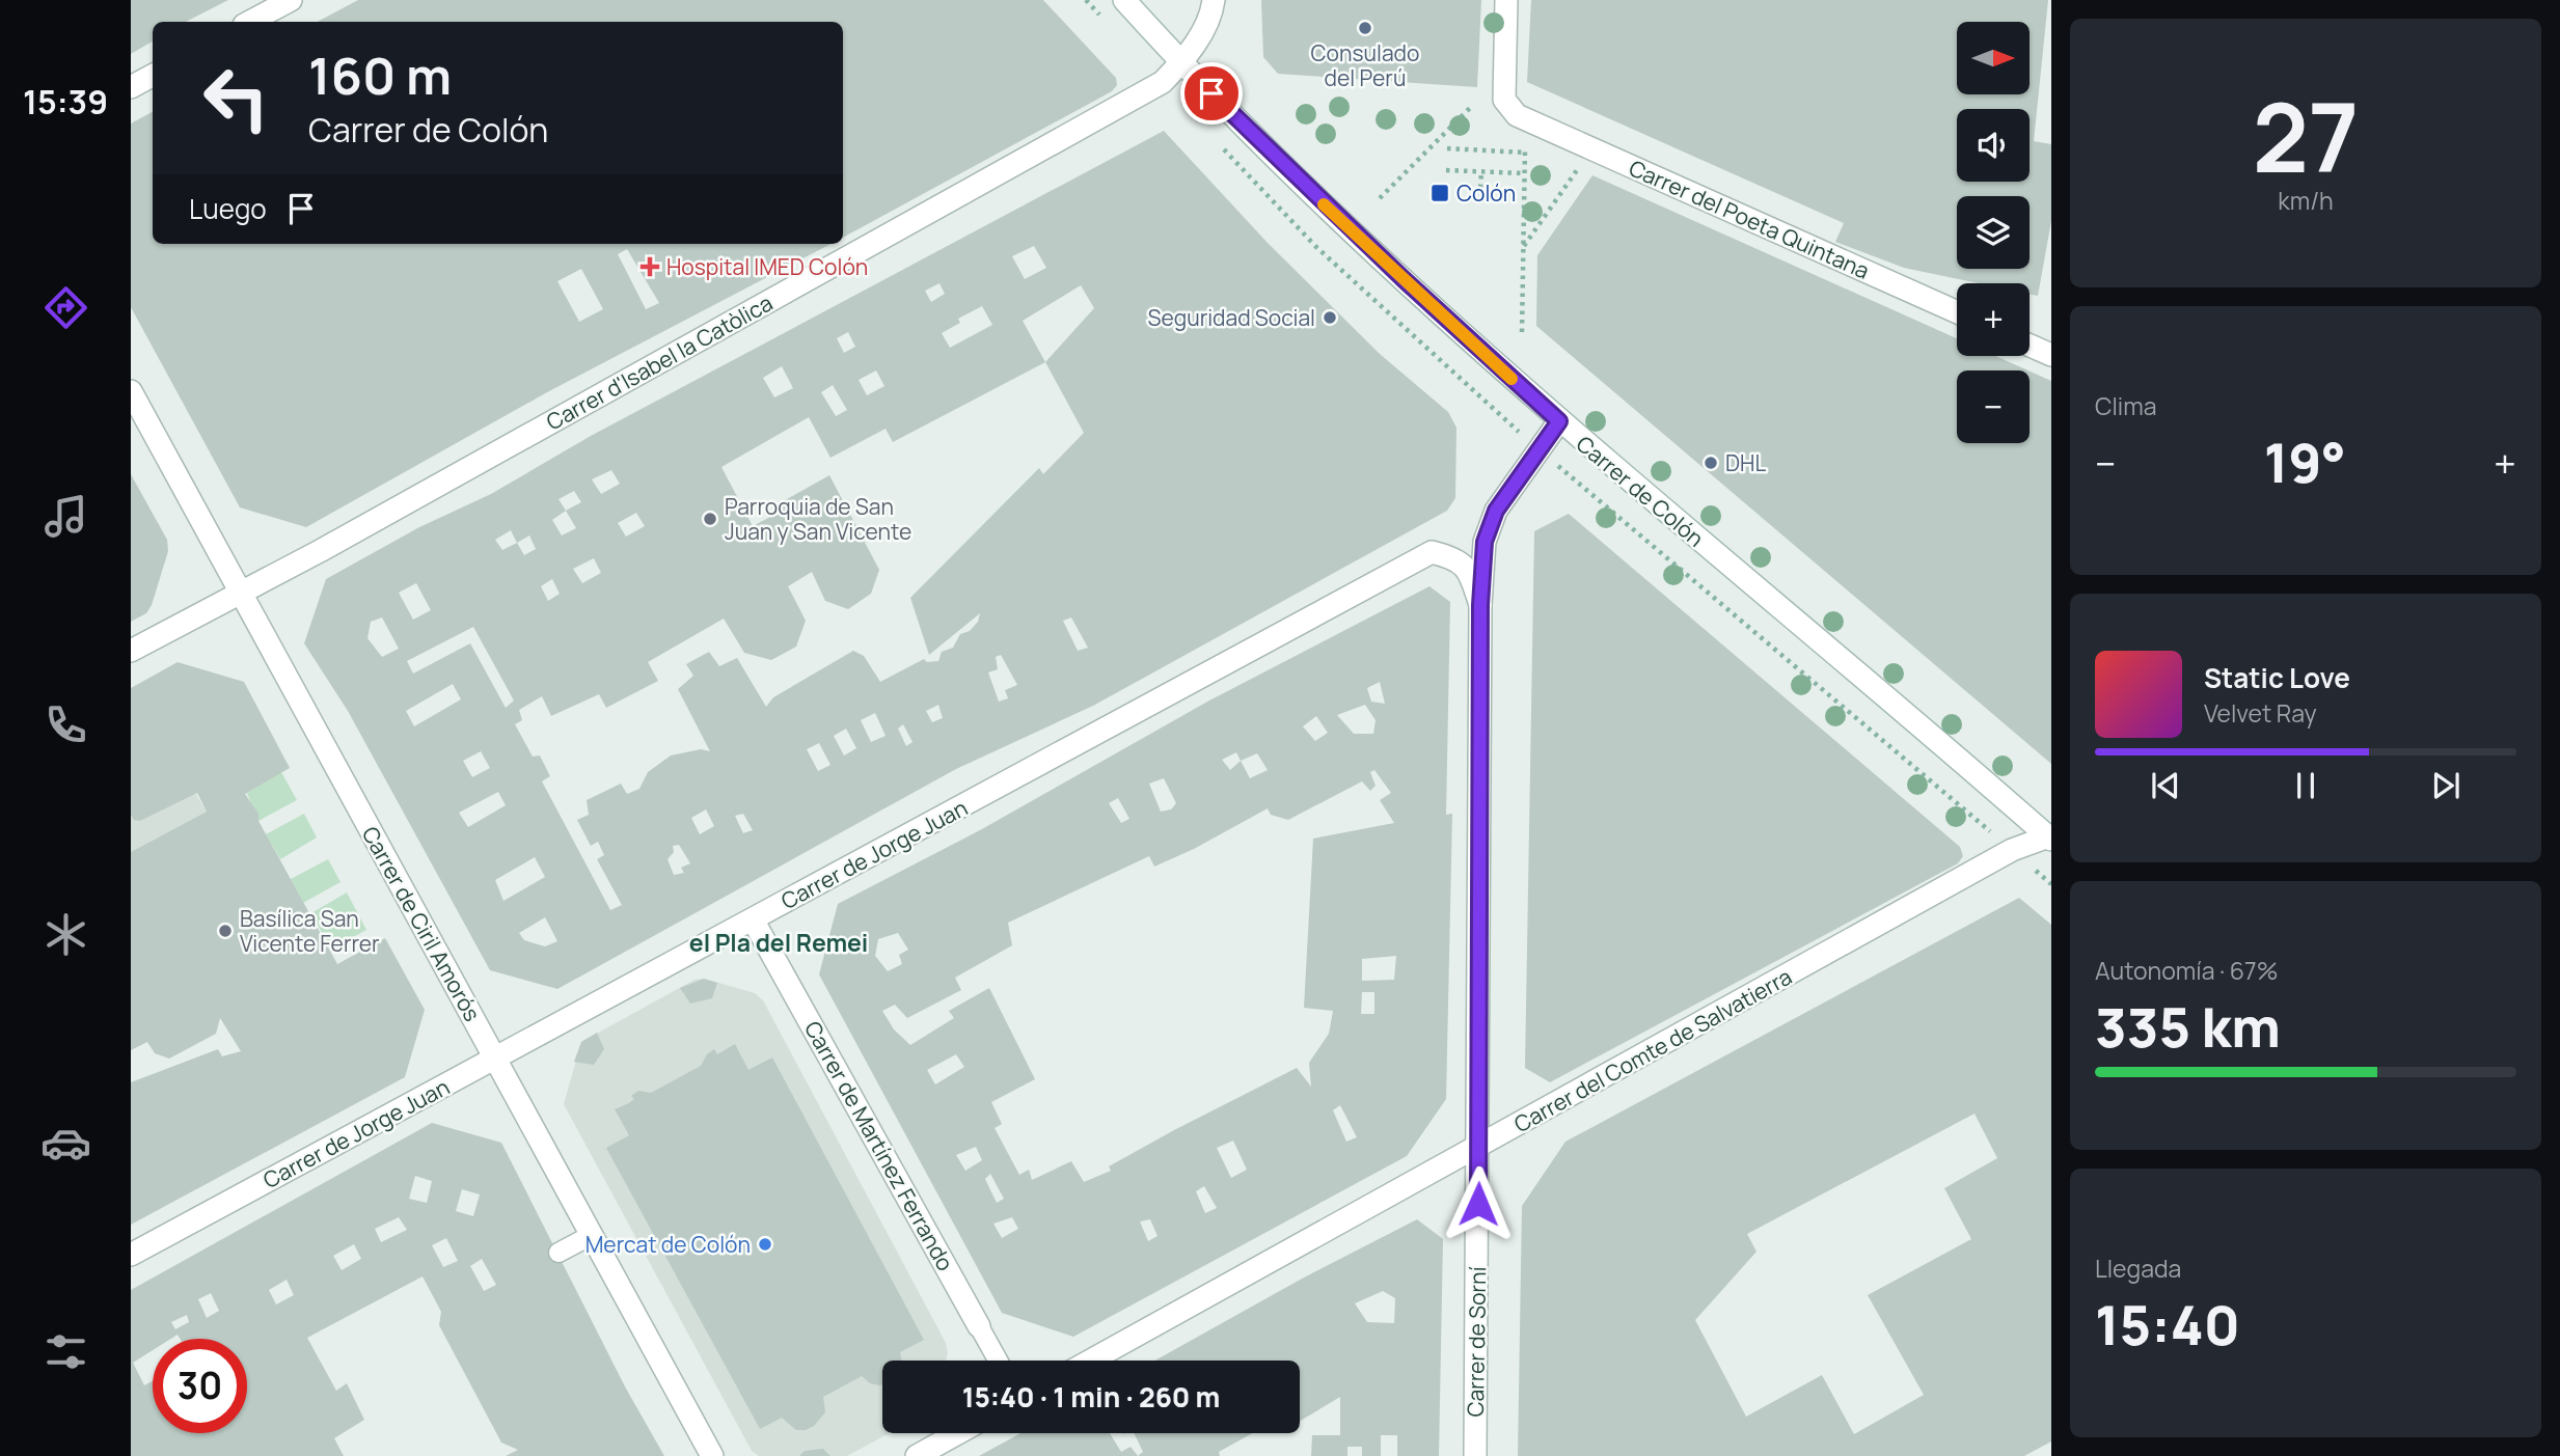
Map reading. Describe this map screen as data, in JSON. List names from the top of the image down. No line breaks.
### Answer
{"streets":{"street":["Carrer del Poeta Quintana","Carrer d'Isabel la Catòlica","Carrer de Colón","Carrer de Jorge Juan","Carrer de Ciril Amorós","Carrer del Comte de Salvatierra","Carrer de Martínez Ferrando","Carrer de Sorní"]},"crossings":[["Carrer d'Isabel la Catòlica","Carrer de Colón"],["Carrer d'Isabel la Catòlica","Carrer de Ciril Amorós"],["Carrer de Colón","Carrer del Comte de Salvatierra"],["Carrer de Colón","Carrer de Sorní"],["Carrer de Jorge Juan","Carrer de Ciril Amorós"],["Carrer de Jorge Juan","Carrer de Martínez Ferrando"],["Carrer de Jorge Juan","Carrer de Sorní"],["Carrer del Comte de Salvatierra","Carrer de Sorní"]],"districts":["el Pla del Remei"],"places":{"other":["Consulado del Perú","Seguridad Social","DHL","Parroquia de San Juan y San Vicente","Basílica San Vicente Ferrer","Mercat de Colón"],"transit":["Colón"],"health":["Hospital IMED Colón"]},"north":"right","page":{"tabs":"15:39","tile":[["27","km/h"],"Clima",["Autonomía · 67%","335 km"],["Llegada","15:40"]],"map_buttons":["+","−"],"turn":["160 m","Carrer de Colón"],"then":"Luego","heat":["−","19°","+"],"song":["Static Love","Velvet Ray"],"limit":"30","trip":"15:40 · 1 min · 260 m"}}
